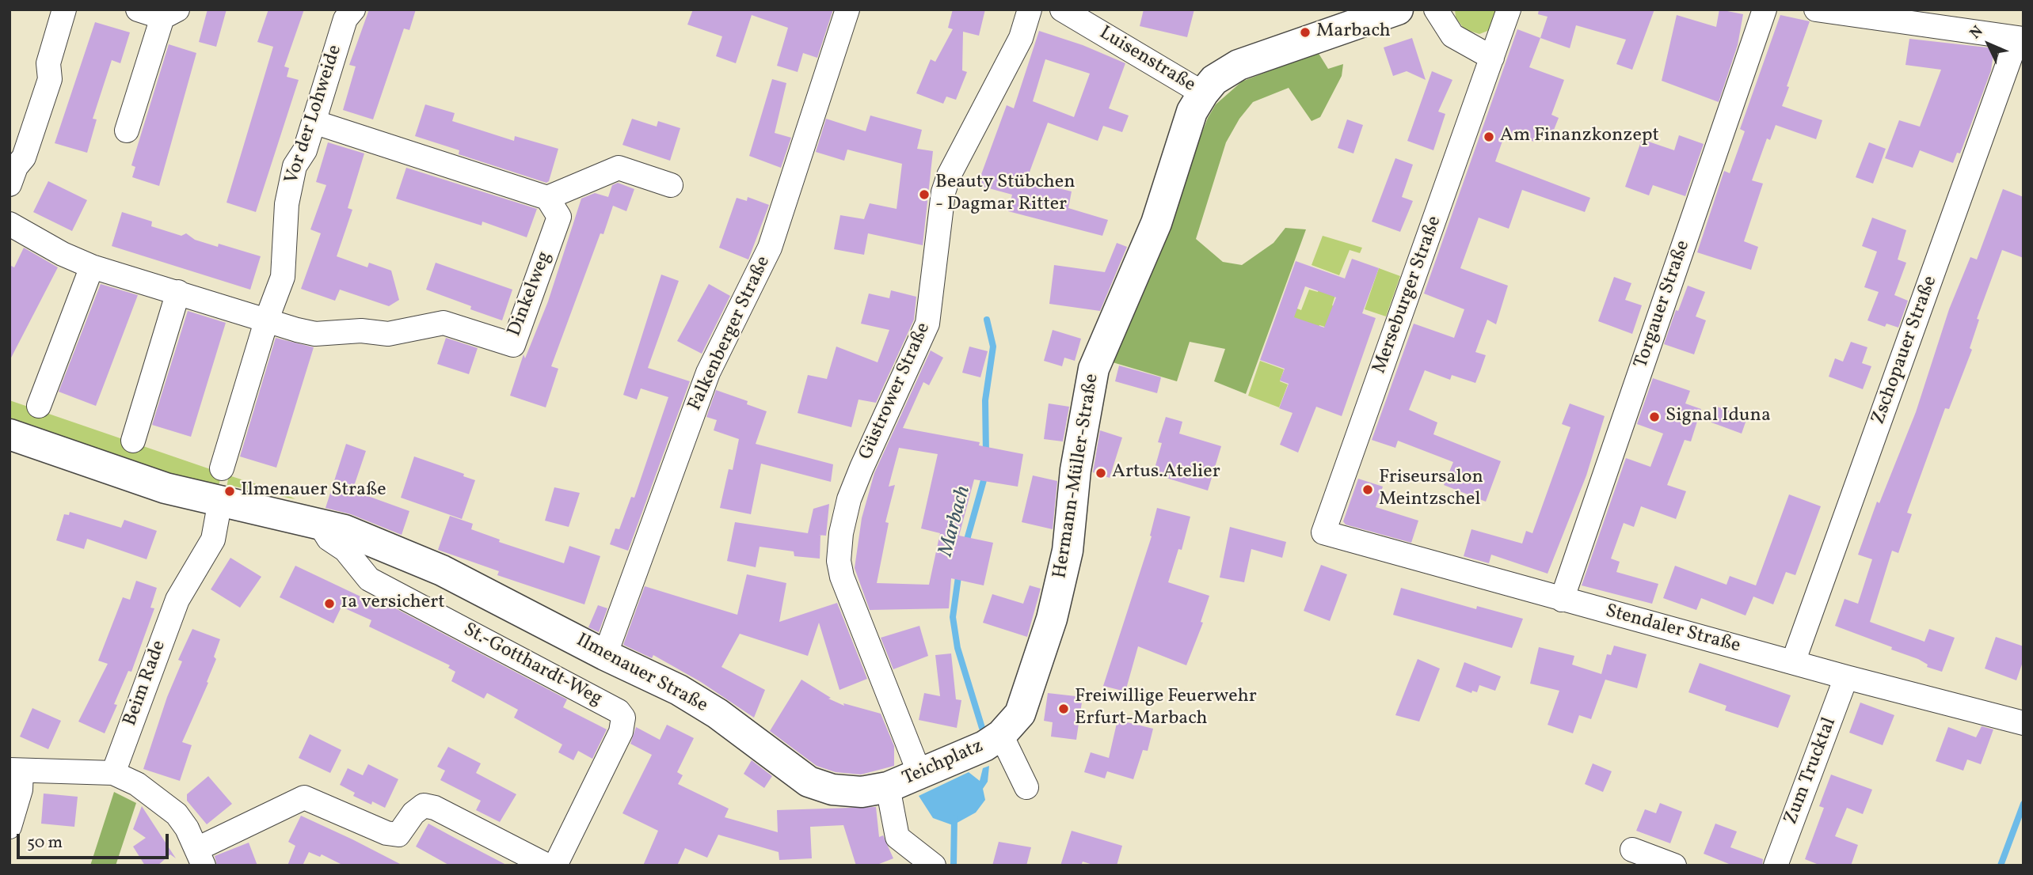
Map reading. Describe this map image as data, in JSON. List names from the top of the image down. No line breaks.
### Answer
{"streets":{"street":["Luisenstraße","Vor der Lohweide","Dinkelweg","Merseburger Straße","Torgauer Straße","Falkenberger Straße","Zschopauer Straße","Güstrower Straße","Hermann-Müller-Straße","Stendaler Straße","St.-Gotthardt-Weg","Ilmenauer Straße","Beim Rade","Teichplatz","Zum Trucktal"]},"crossings":[["Luisenstraße","Hermann-Müller-Straße"],["Vor der Lohweide","Dinkelweg"],["Merseburger Straße","Stendaler Straße"],["Torgauer Straße","Stendaler Straße"],["Falkenberger Straße","Ilmenauer Straße"],["Zschopauer Straße","Stendaler Straße"],["Güstrower Straße","Teichplatz"],["Hermann-Müller-Straße","Teichplatz"],["Stendaler Straße","Zum Trucktal"],["St.-Gotthardt-Weg","Ilmenauer Straße"],["Ilmenauer Straße","Beim Rade"],["Ilmenauer Straße","Teichplatz"]],"water":["Marbach"],"places":["Marbach","Am Finanzkonzept","Beauty Stübchen - Dagmar Ritter","Signal Iduna","Artus.Atelier","Friseursalon Meintzschel","Ilmenauer Straße","1a versichert","Freiwillige Feuerwehr Erfurt-Marbach"],"scale_bar":"50 m","north":"top left"}
